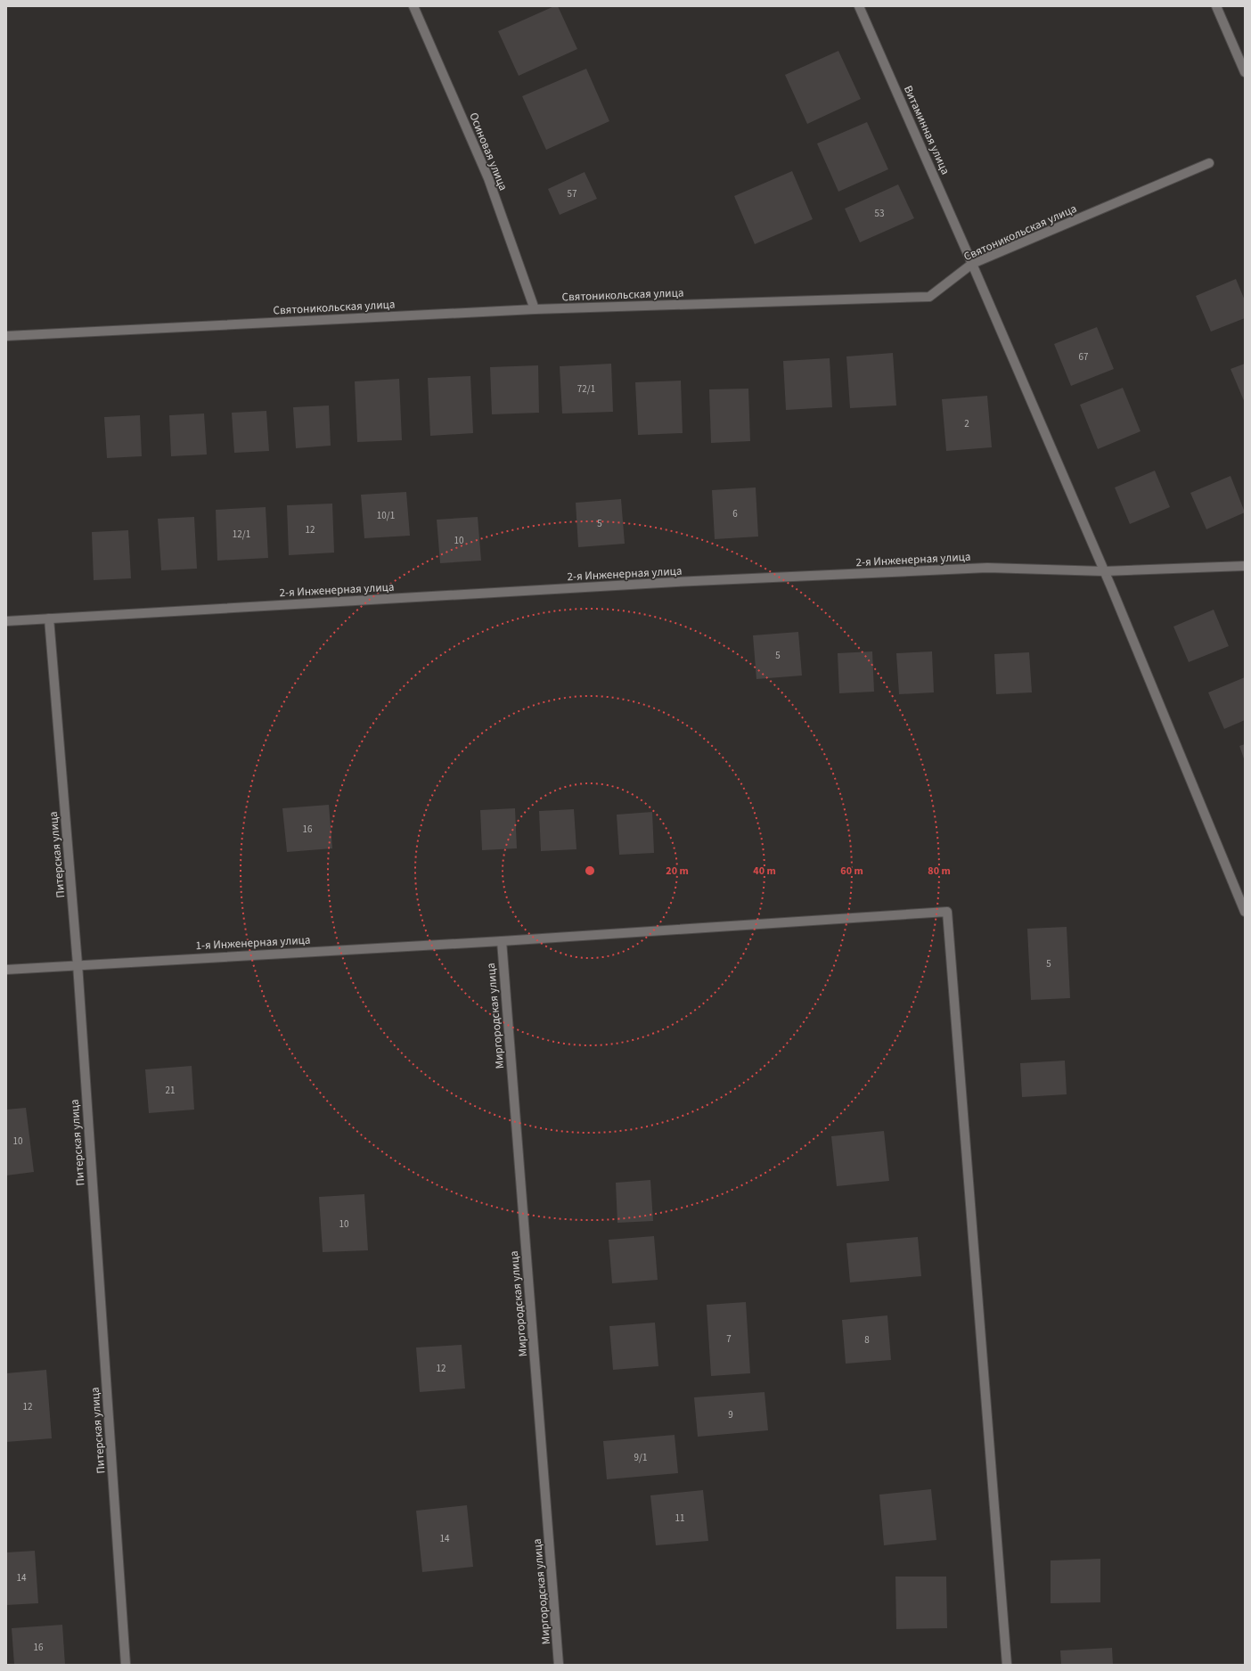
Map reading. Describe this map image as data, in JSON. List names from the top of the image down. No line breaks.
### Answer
{"streets":{"street":["Витаминная улица","Осиновая улица","Святоникольская улица","2-я Инженерная улица","Питерская улица","1-я Инженерная улица","Миргородская улица"]},"crossings":[["Витаминная улица","Святоникольская улица"],["Витаминная улица","2-я Инженерная улица"],["Осиновая улица","Святоникольская улица"],["2-я Инженерная улица","Питерская улица"],["Питерская улица","1-я Инженерная улица"],["1-я Инженерная улица","Миргородская улица"]],"house_numbers":["57","53","67","72/1","2","6","10/1","5","12","12/1","10","5","16","5","21","10","10","7","8","12","12","9","9/1","11","14","14","16"],"rings":["20 m","40 m","60 m","80 m"]}
